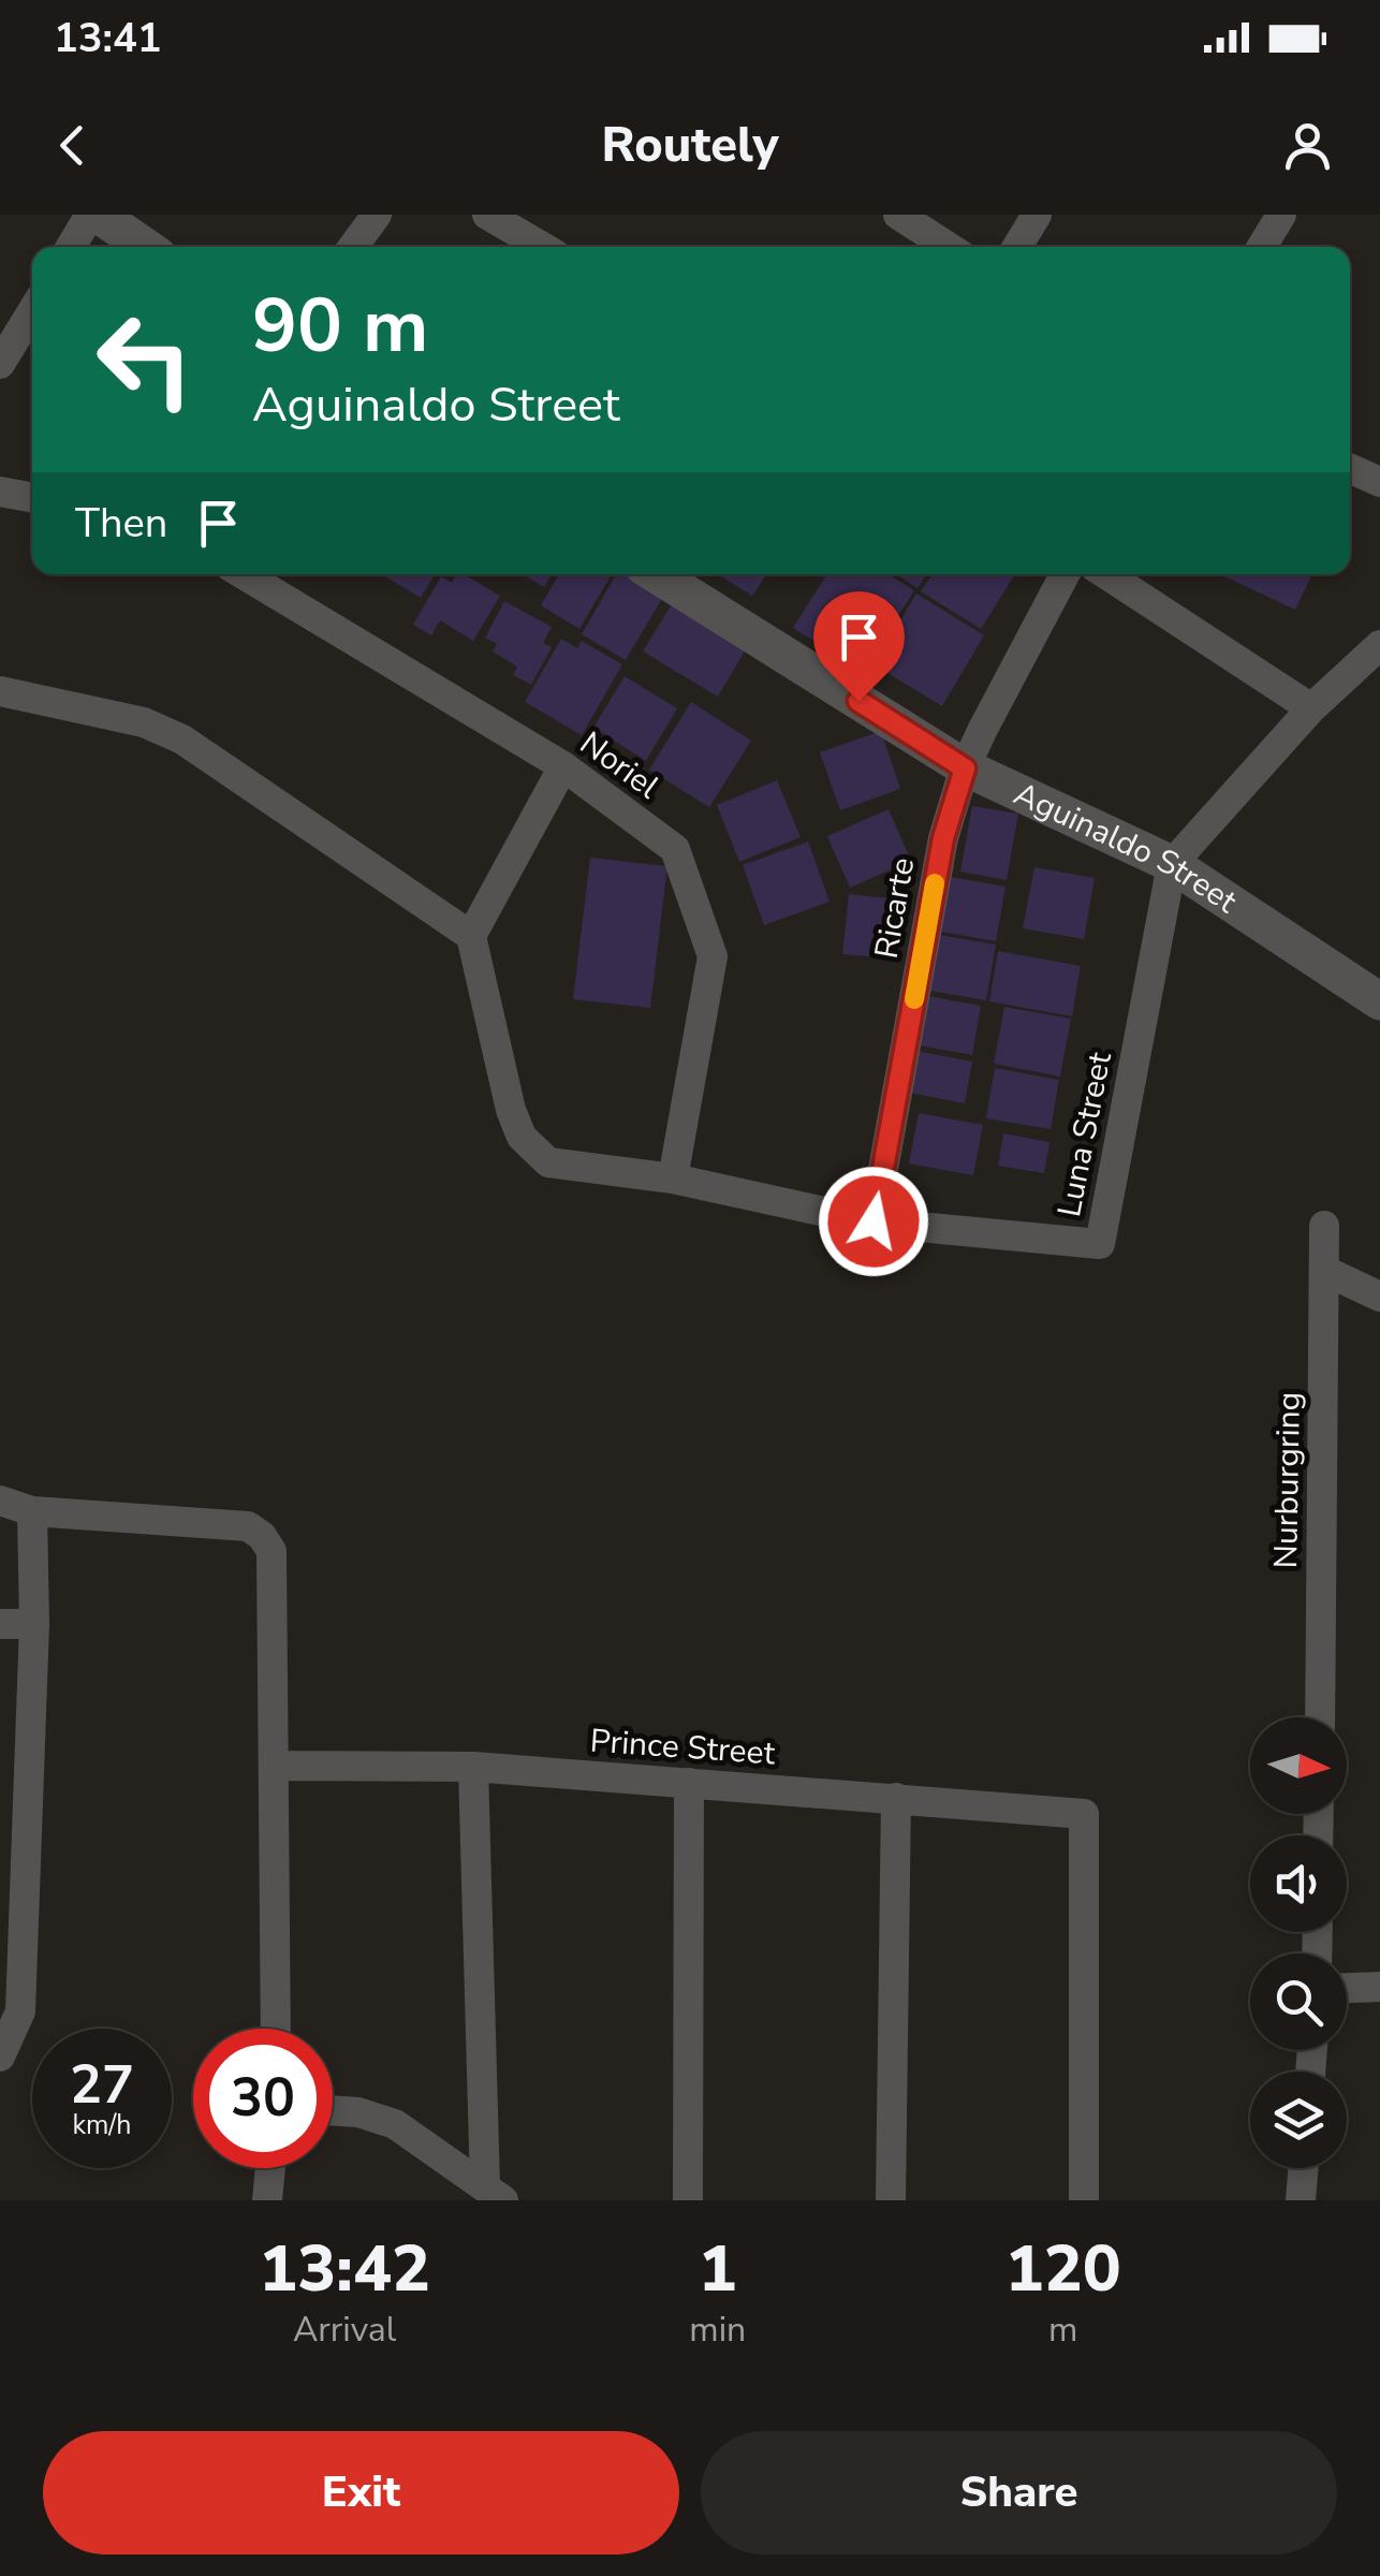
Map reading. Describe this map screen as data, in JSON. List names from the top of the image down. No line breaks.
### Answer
{"streets":{"street":["Noriel","Aguinaldo Street","Ricarte","Luna Street","Nurburgring","Prince Street"]},"crossings":[["Noriel","Luna Street"],["Aguinaldo Street","Ricarte"],["Aguinaldo Street","Luna Street"],["Ricarte","Luna Street"]],"north":"right","page":{"status":"13:41","header":"Routely","turn":["90 m","Aguinaldo Street"],"then":"Then","speed":"27 km/h","limit":"30","eta":["13:42","Arrival","1","min","120","m"],"buttons":["Exit","Share"]}}
